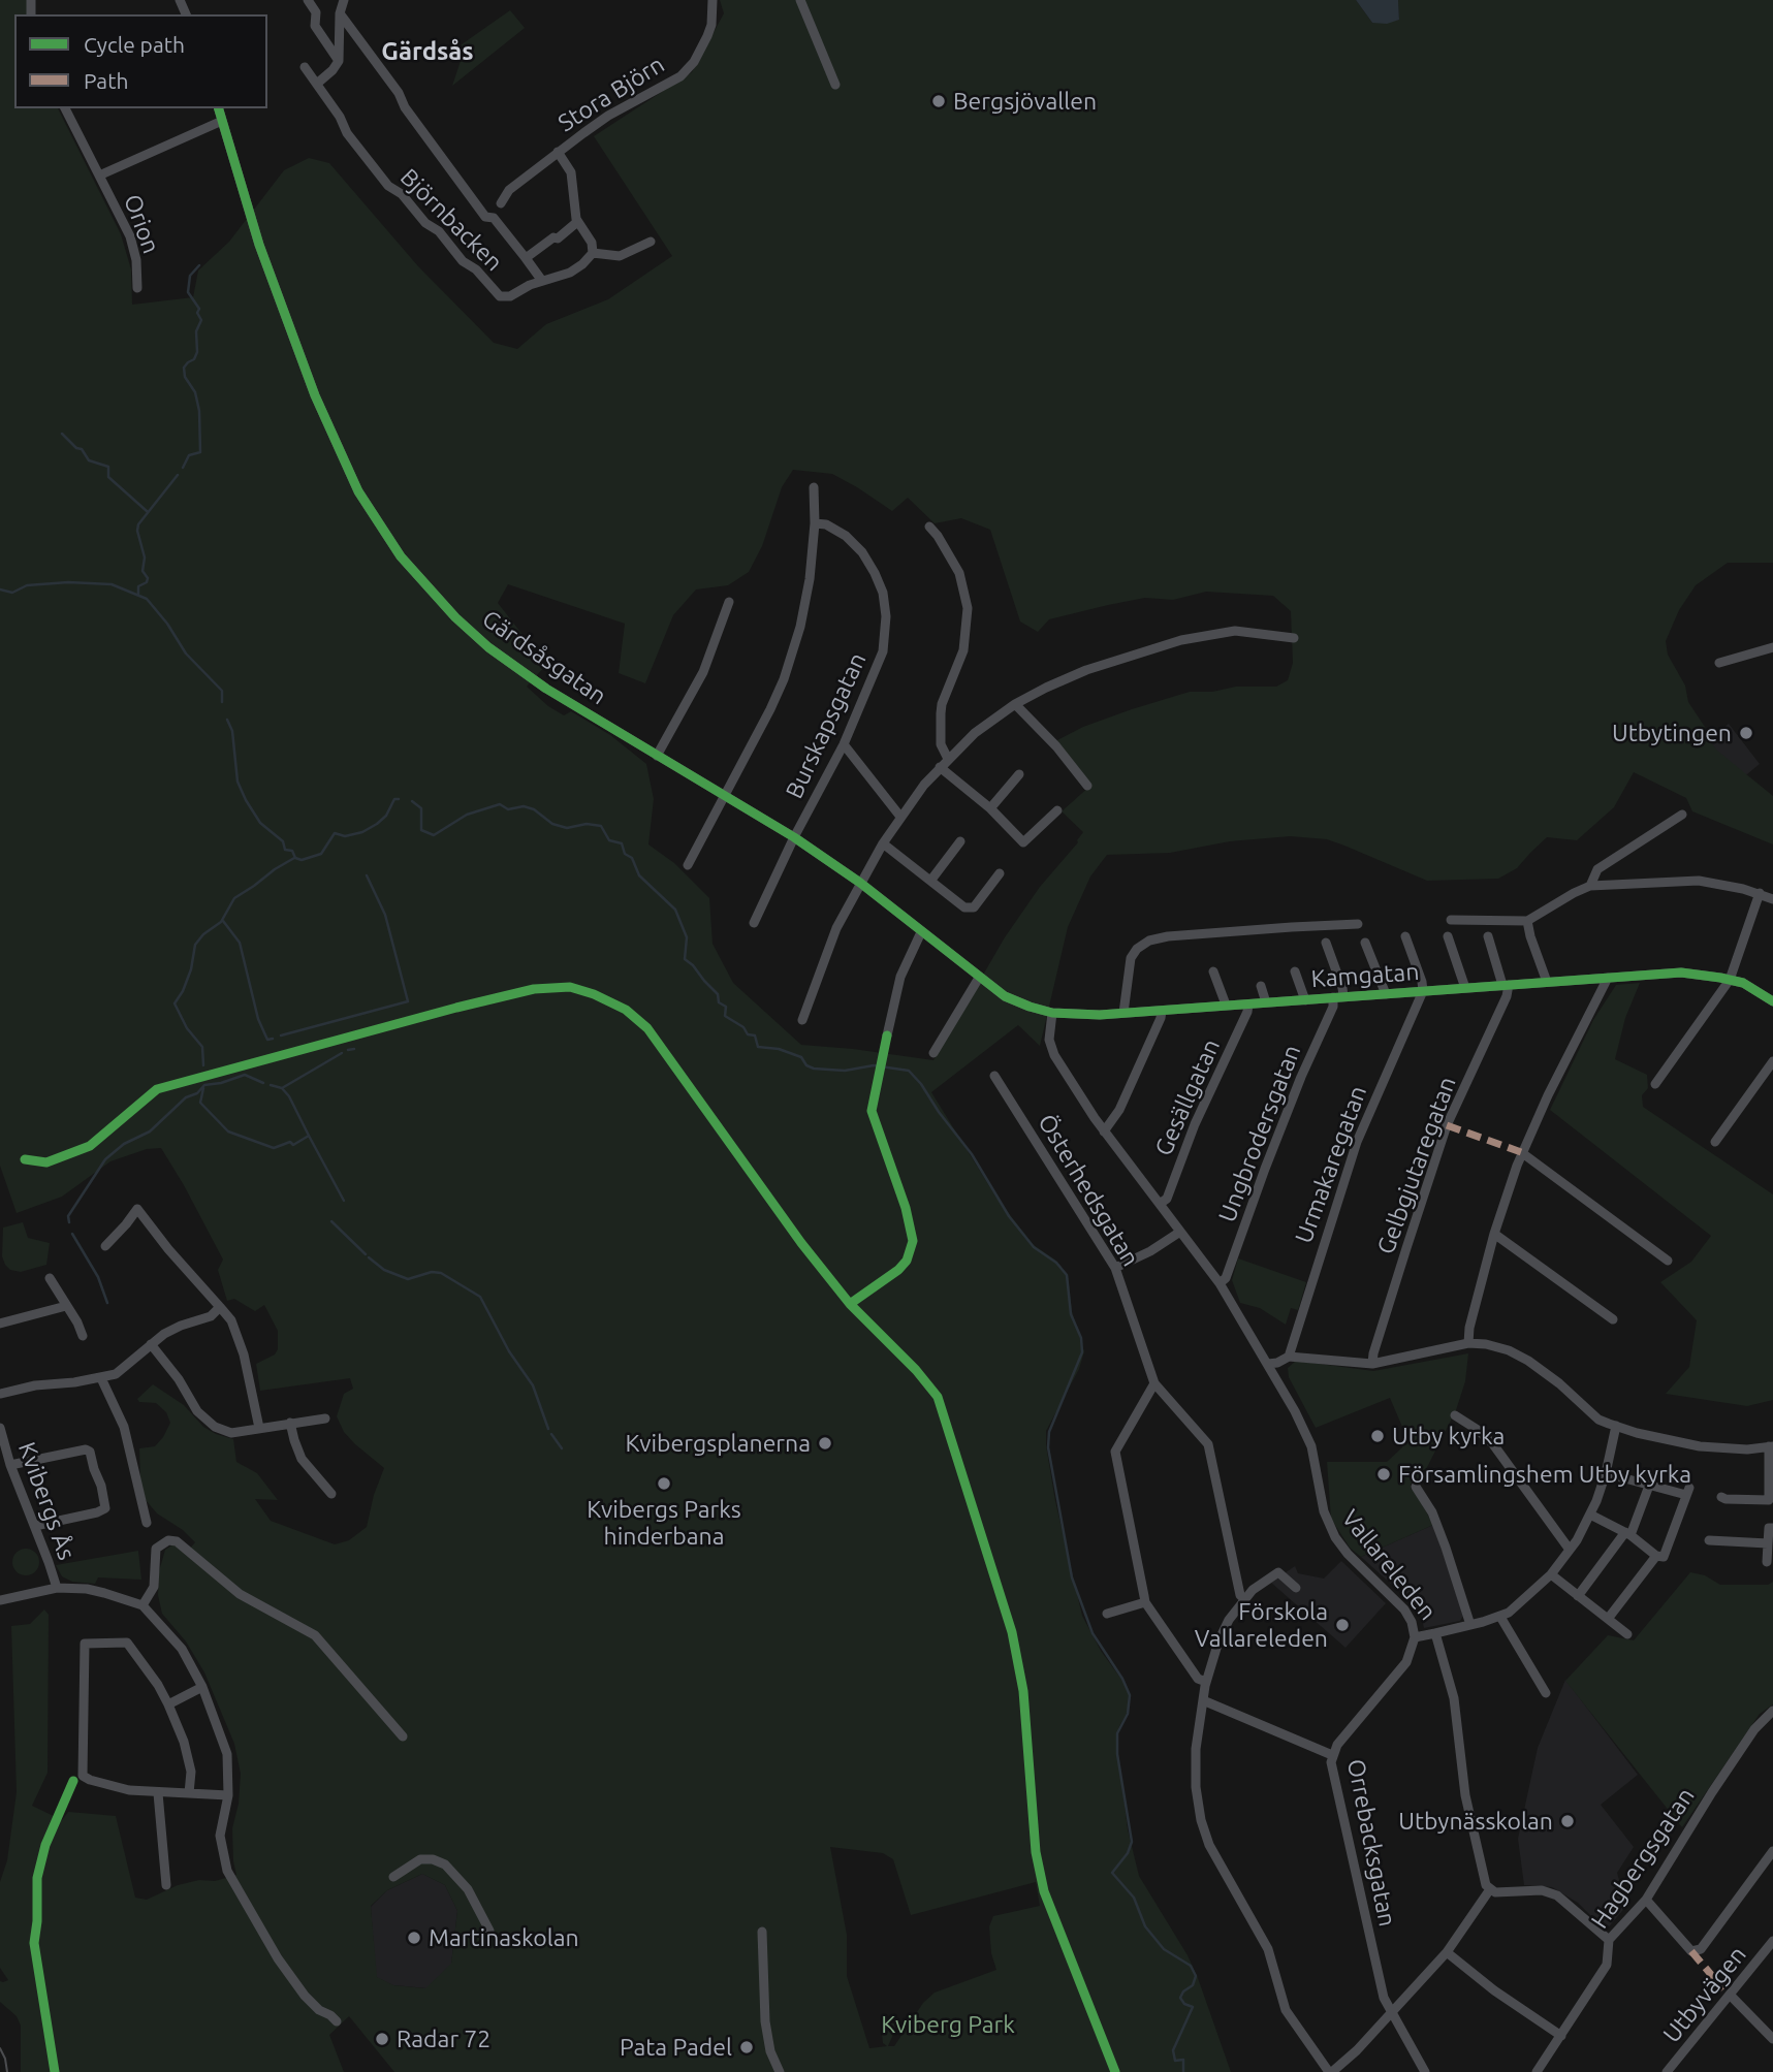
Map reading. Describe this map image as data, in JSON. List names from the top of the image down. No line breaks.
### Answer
{"streets":{"street":["Stora Björn","Björnbacken","Orion","Gärdsåsgatan","Burskapsgatan","Kamgatan","Gesällgatan","Ungbrodersgatan","Urmakaregatan","Gelbgjutaregatan","Österhedsgatan","Kvibergs Ås","Vallareleden","Orrebacksgatan","Hagbergsgatan","Utbyvägen"]},"crossings":[["Orion","Gärdsåsgatan"],["Gärdsåsgatan","Burskapsgatan"],["Gärdsåsgatan","Kamgatan"],["Gärdsåsgatan","Vallareleden"],["Kamgatan","Gesällgatan"],["Kamgatan","Ungbrodersgatan"],["Kamgatan","Urmakaregatan"],["Kamgatan","Gelbgjutaregatan"],["Kamgatan","Vallareleden"],["Gesällgatan","Vallareleden"],["Ungbrodersgatan","Vallareleden"],["Vallareleden","Orrebacksgatan"]],"districts":["Gärdsås"],"parks":["Kviberg Park"],"places":["Bergsjövallen","Utbytingen","Utby kyrka","Kvibergsplanerna","Församlingshem Utby kyrka","Kvibergs Parks hinderbana","Förskola Vallareleden","Utbynässkolan","Martinaskolan","Radar 72","Pata Padel"],"legend":["Cycle path","Path"]}
